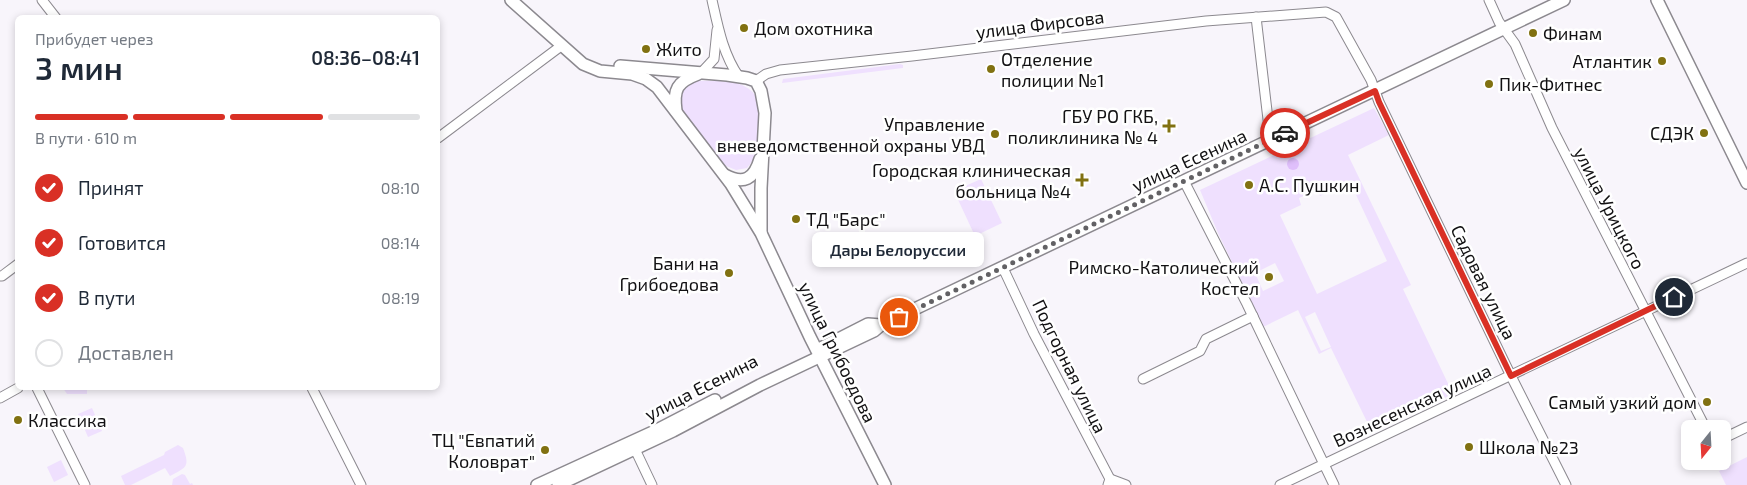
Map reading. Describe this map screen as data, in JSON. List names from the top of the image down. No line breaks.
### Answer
{"streets":{"main road":["улица Есенина","улица Грибоедова"],"street":["улица Фирсова","улица Урицкого","Садовая улица","Подгорная улица","Вознесенская улица"]},"crossings":[["улица Фирсова","улица Есенина"],["улица Фирсова","Садовая улица"],["улица Есенина","улица Урицкого"],["улица Есенина","Садовая улица"],["улица Есенина","улица Грибоедова"],["улица Есенина","Подгорная улица"],["улица Урицкого","Вознесенская улица"],["Садовая улица","Вознесенская улица"]],"places":{"other":["Дом охотника","Финам","Жито","Атлантик","Отделение полиции №1","Пик-Фитнес","СДЭК","Управление вневедомственной охраны УВД","А.С. Пушкин","ТД \"Барс\"","Бани на Грибоедова","Римско-Католический Костел","Дары Белоруссии","Самый узкий дом","Классика","Школа №23","ТЦ \"Евпатий Коловрат\""],"health":["ГБУ РО ГКБ, поликлиника № 4","Городская клиническая больница №4"]},"north":"bottom","page":{"heading":["3 мин","Прибудет через","08:36–08:41"],"bar":"В пути · 610 m","list":[["Принят","08:10"],["Готовится","08:14"],["В пути","08:19"],"Доставлен"],"bubble":"Дары Белоруссии"}}
